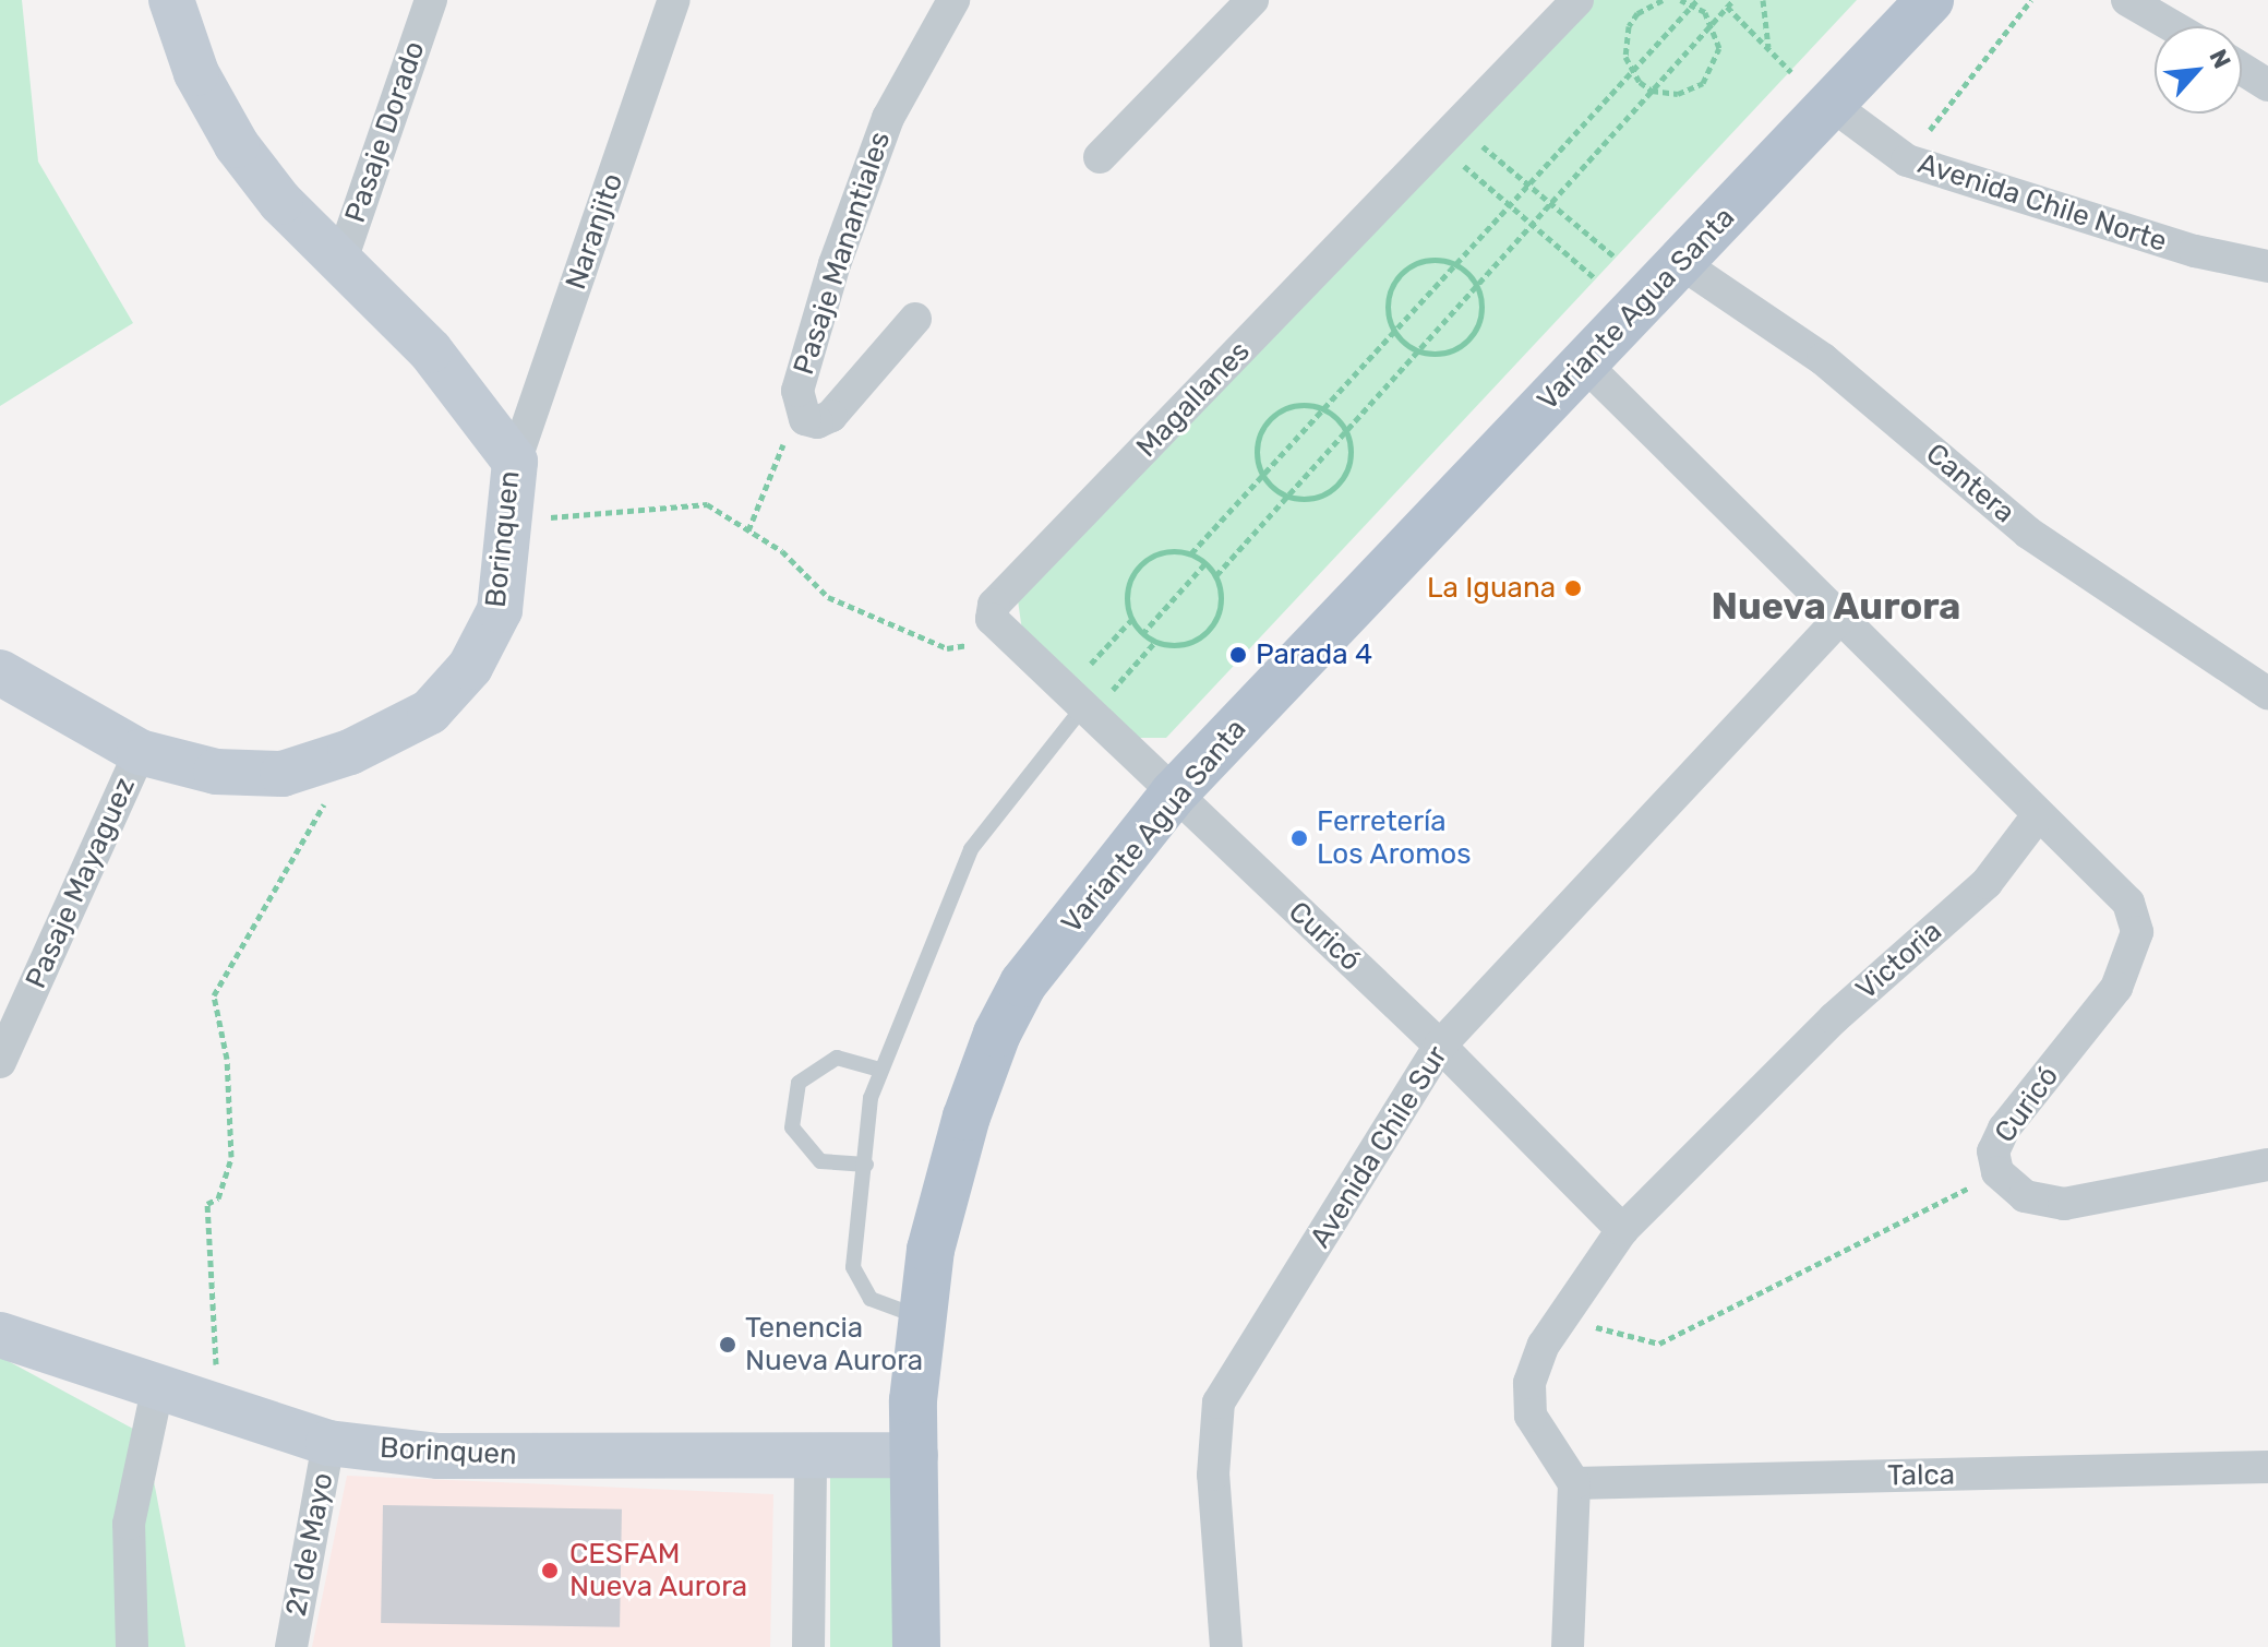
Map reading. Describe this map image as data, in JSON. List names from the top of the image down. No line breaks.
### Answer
{"streets":{"main road":["Variante Agua Santa"],"street":["Pasaje Dorado","Avenida Chile Norte","Naranjito","Pasaje Manantiales","Magallanes","Cantera","Borinquen","Pasaje Mayaguez","Curicó","Victoria","Avenida Chile Sur","Talca","21 de Mayo"]},"crossings":[["Pasaje Dorado","Borinquen"],["Avenida Chile Norte","Variante Agua Santa"],["Naranjito","Borinquen"],["Variante Agua Santa","Cantera"],["Variante Agua Santa","Borinquen"],["Variante Agua Santa","Curicó"],["Borinquen","Pasaje Mayaguez"],["Borinquen","21 de Mayo"],["Curicó","Victoria"],["Curicó","Avenida Chile Sur"],["Victoria","Talca"]],"districts":["Nueva Aurora"],"places":["La Iguana","Parada 4","Ferretería Los Aromos","Tenencia Nueva Aurora","CESFAM Nueva Aurora"],"north":"top right"}
